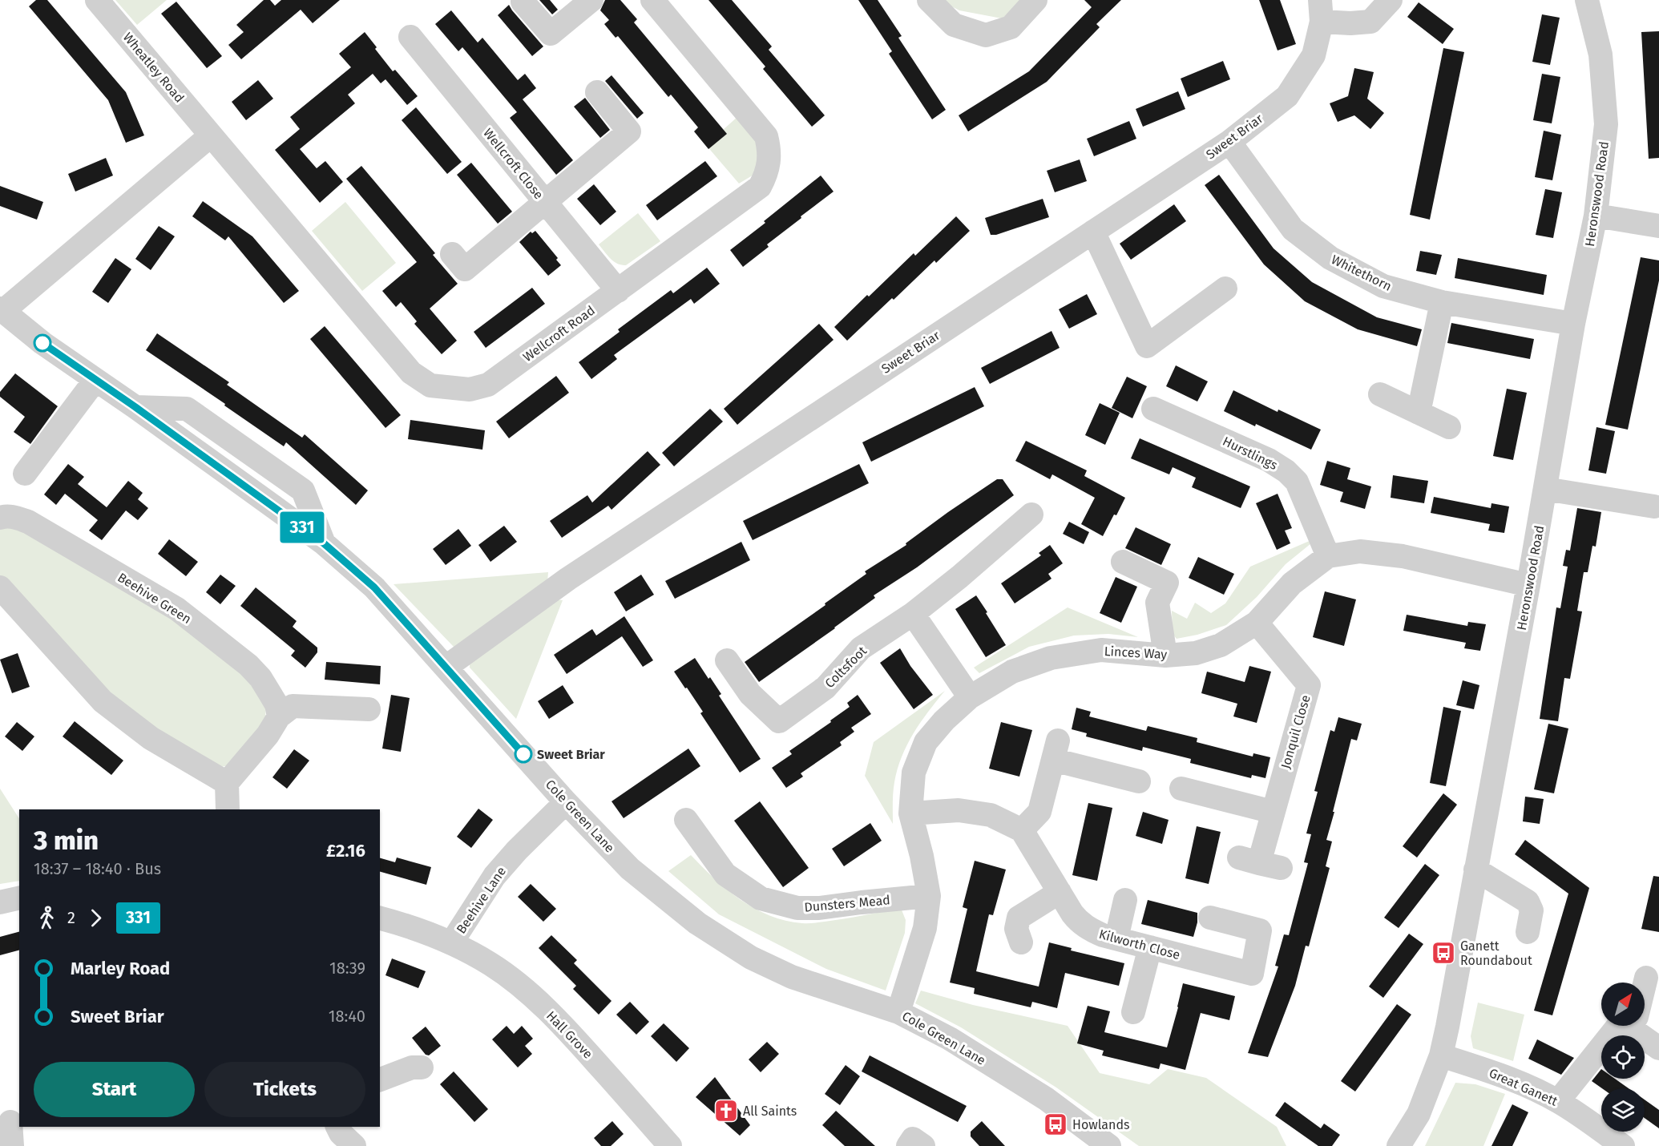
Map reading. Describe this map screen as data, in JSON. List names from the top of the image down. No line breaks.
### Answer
{"streets":{"street":["Wheatley Road","Sweet Briar","Wellcroft Close","Heronswood Road","Whitethorn","Wellcroft Road","Hurstlings","Beehive Green","Linces Way","Coltsfoot","Jonquil Close","Cole Green Lane","Beehive Lane","Dunsters Mead","Kilworth Close","Hall Grove","Great Ganett"]},"crossings":[["Wheatley Road","Wellcroft Road"],["Sweet Briar","Whitethorn"],["Sweet Briar","Cole Green Lane"],["Wellcroft Close","Wellcroft Road"],["Heronswood Road","Whitethorn"],["Heronswood Road","Linces Way"],["Heronswood Road","Great Ganett"],["Hurstlings","Linces Way"],["Linces Way","Jonquil Close"],["Linces Way","Cole Green Lane"],["Linces Way","Dunsters Mead"],["Cole Green Lane","Beehive Lane"],["Beehive Lane","Hall Grove"]],"places":{"other":["Sweet Briar"],"bus stop":["Ganett Roundabout","Howlands"],"church":["All Saints"]},"lines":["bus line 331"],"north":"top right","page":{"on_map":"331","heading":["3 min","18:37 – 18:40 · Bus","£2.16"],"legs":["2","331"],"list":[{"name":"Marley Road","value":"18:39"},{"name":"Sweet Briar","value":"18:40"}],"buttons":["Start","Tickets"]}}
